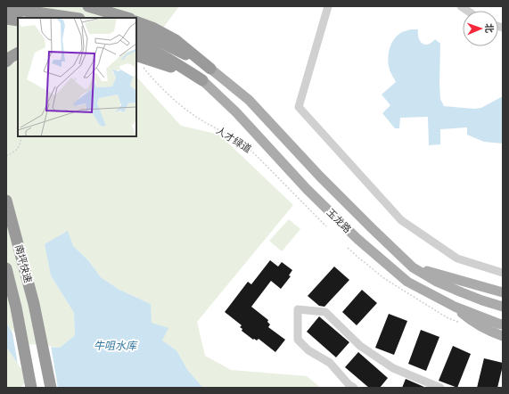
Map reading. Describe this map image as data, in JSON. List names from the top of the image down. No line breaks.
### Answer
{"streets":{"highway":["南坪快速"],"main road":["玉龙路"],"path":["人才绿道"]},"water":["牛咀水库"],"north":"right"}
